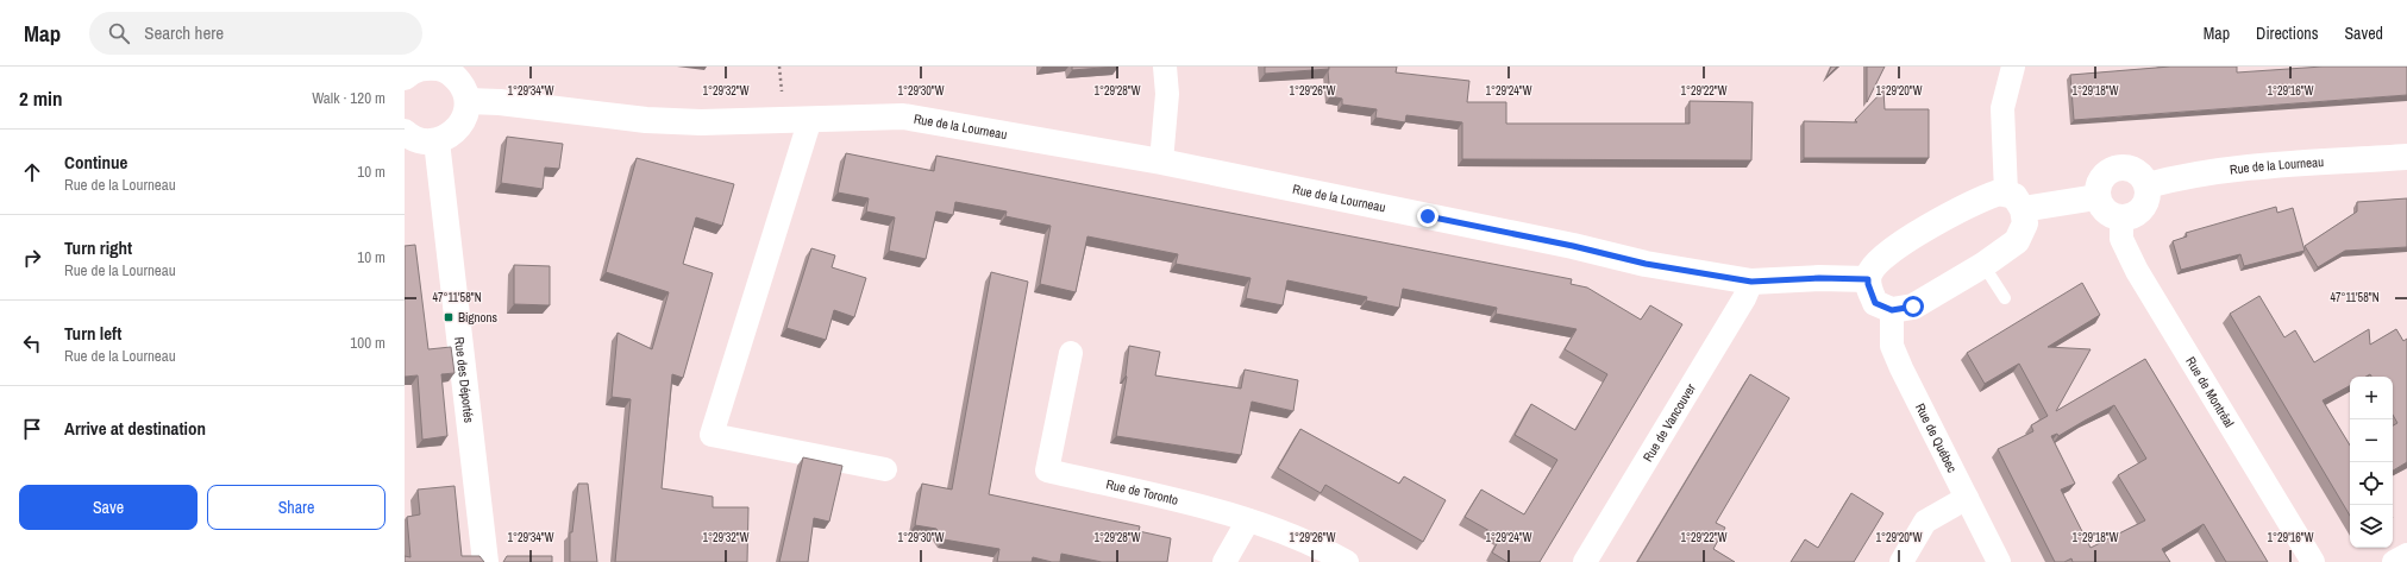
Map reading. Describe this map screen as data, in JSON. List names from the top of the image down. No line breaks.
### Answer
{"streets":{"street":["Rue de la Lourneau","Rue des Déportés","Rue de Montréal","Rue de Vancouver","Rue de Québec","Rue de Toronto"]},"crossings":[["Rue de la Lourneau","Rue de Montréal"],["Rue de la Lourneau","Rue de Vancouver"]],"places":{"transit":["Bignons"]},"page":{"header":"Map","search":"Search here","nav":["Map","Directions","Saved"],"heading":["2 min","Walk · 120 m"],"list":[["Continue","Rue de la Lourneau","10 m"],["Turn right","Rue de la Lourneau","10 m"],["Turn left","Rue de la Lourneau","100 m"],"Arrive at destination"],"map_buttons":["+","−"],"buttons":["Save","Share"]},"coordinates":["1°29'34\"W","1°29'32\"W","1°29'30\"W","1°29'28\"W","1°29'26\"W","1°29'24\"W","1°29'22\"W","1°29'20\"W","1°29'18\"W","1°29'16\"W","47°11'58\"N"]}
